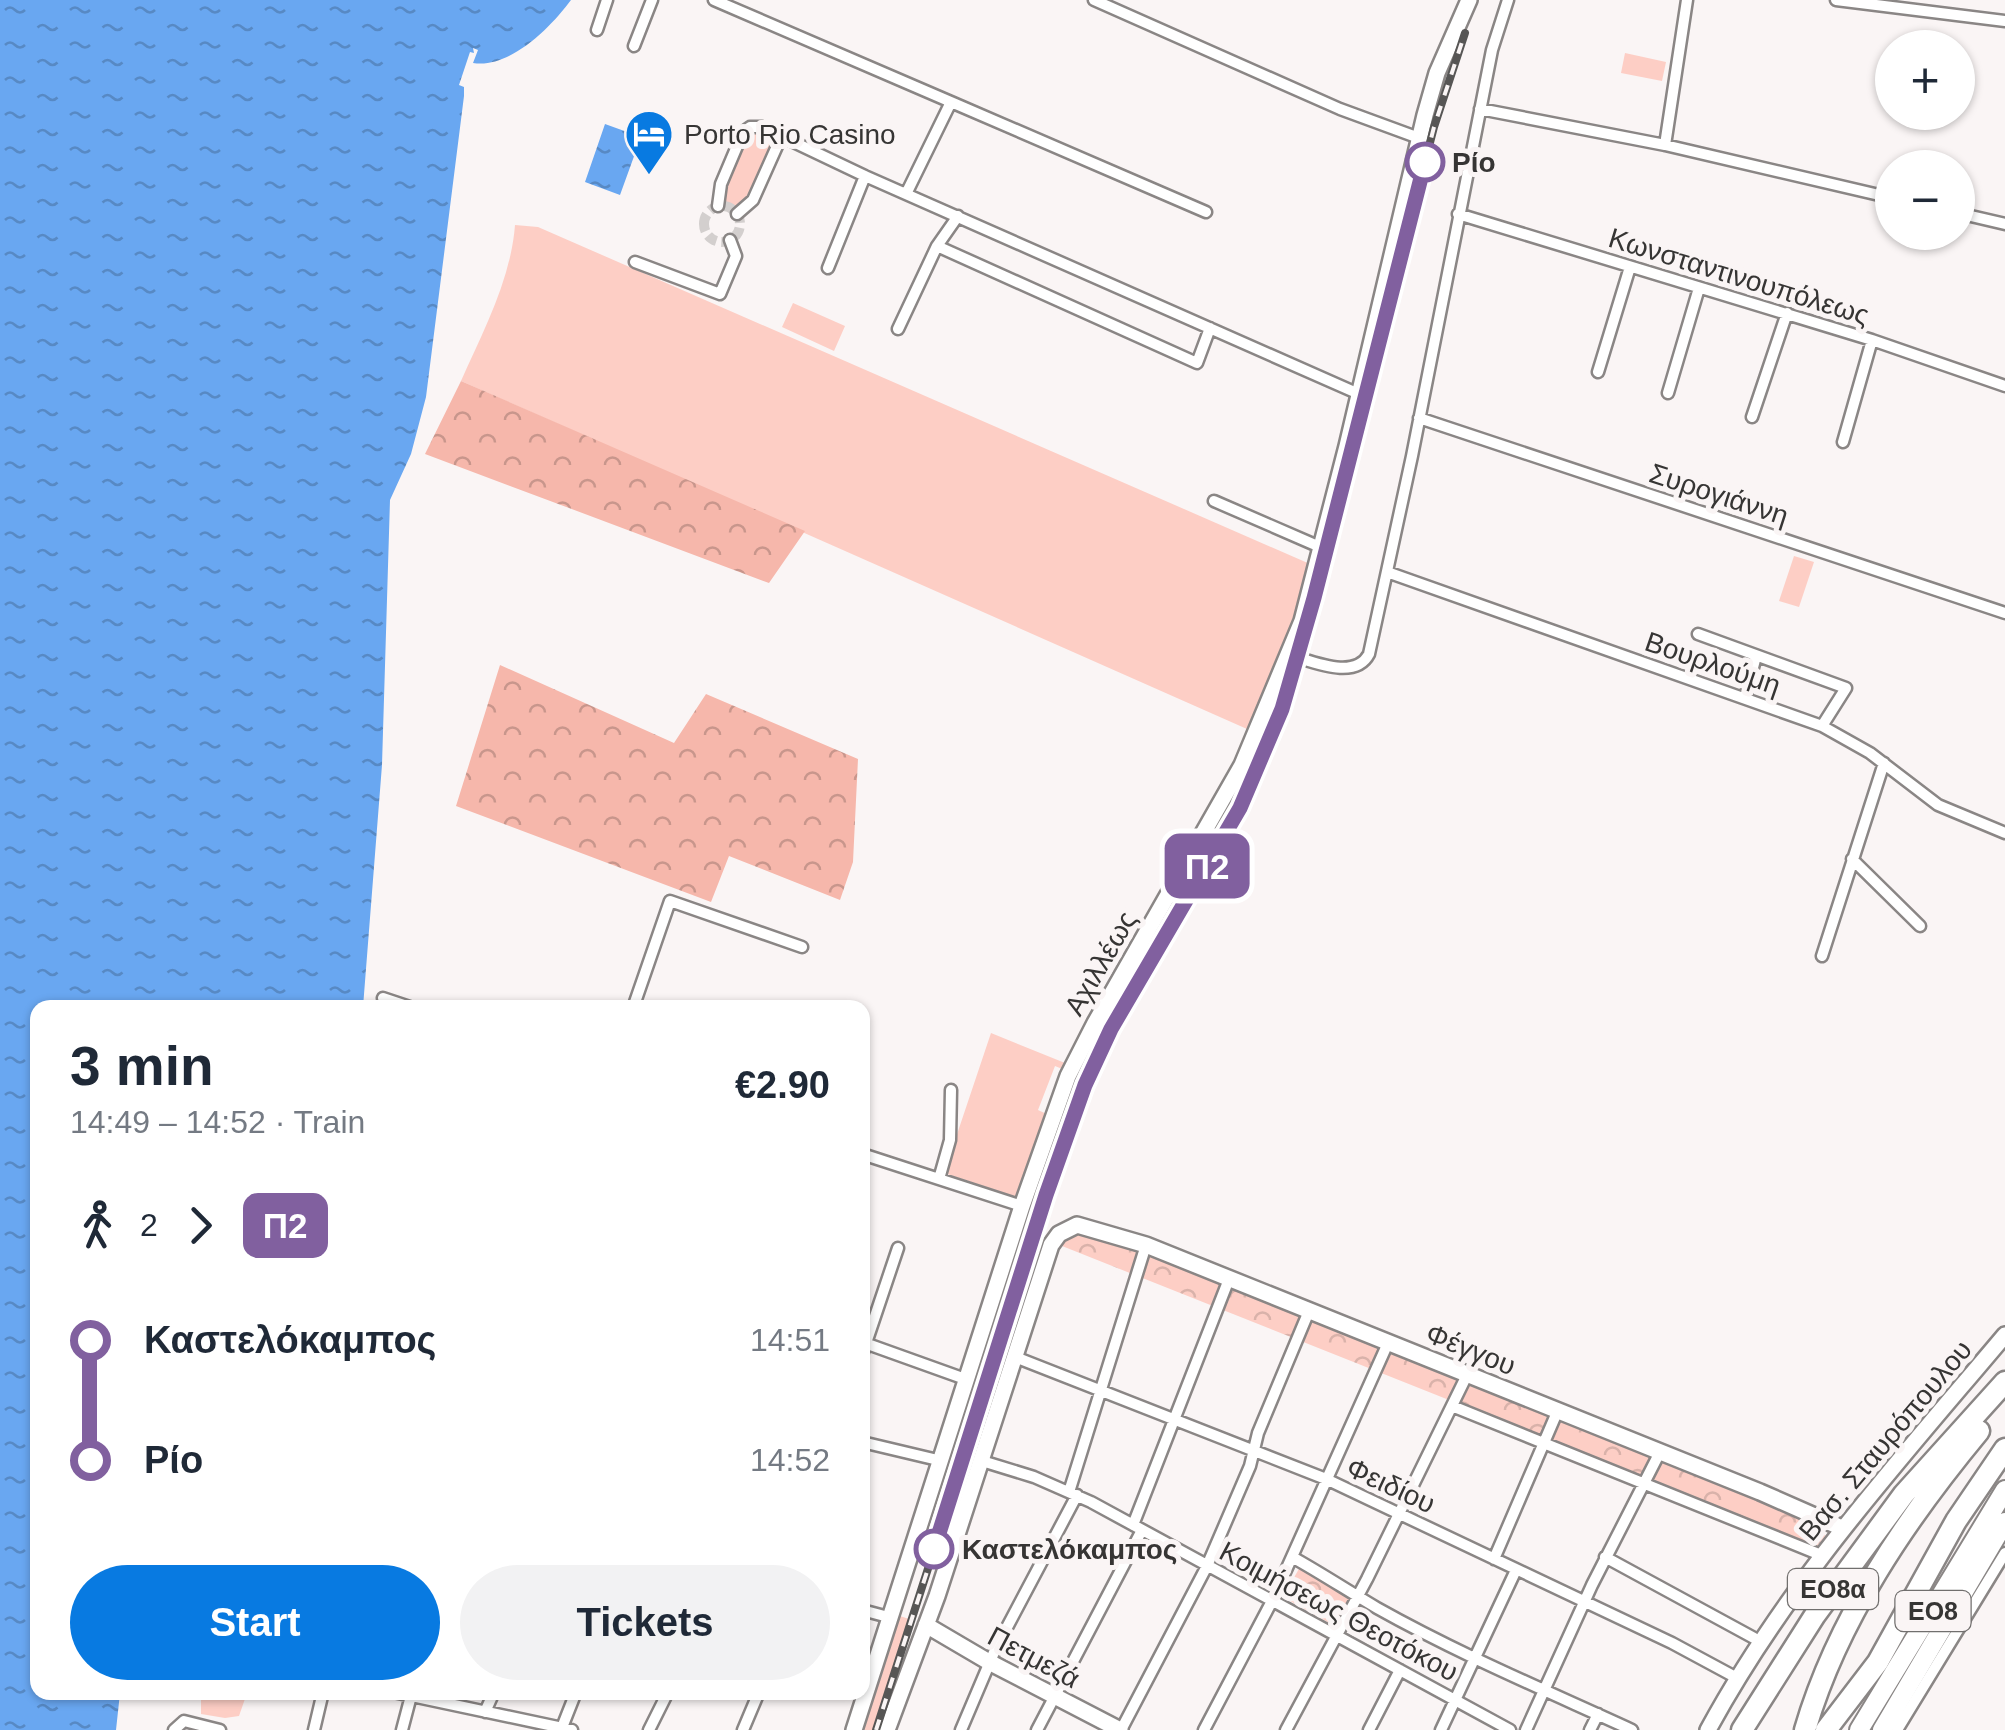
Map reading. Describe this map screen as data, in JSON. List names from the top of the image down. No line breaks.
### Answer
{"streets":{"highway":["ΕΟ8α"],"main road":["ΕΟ8"],"street":["Κωνσταντινουπόλεως","Συρογιάννη","Βουρλούμη","Αχιλλέως","Φέγγου","Βασ. Σταυρόπουλου","Φειδίου","Κοιμήσεως Θεοτόκου","Πετμεζά"]},"crossings":[["Φέγγου","Βασ. Σταυρόπουλου"],["Φέγγου","Φειδίου"],["Βασ. Σταυρόπουλου","Φειδίου"]],"places":{"other":["Ρίο","Καστελόκαμπος"],"hotel":["Porto Rio Casino"]},"page":{"on_map":"Π2","map_buttons":["+","−"],"heading":["3 min","14:49 – 14:52 · Train","€2.90"],"legs":["2","Π2"],"list":[{"name":"Καστελόκαμπος","value":"14:51"},{"name":"Ρίο","value":"14:52"}],"buttons":["Start","Tickets"]}}
